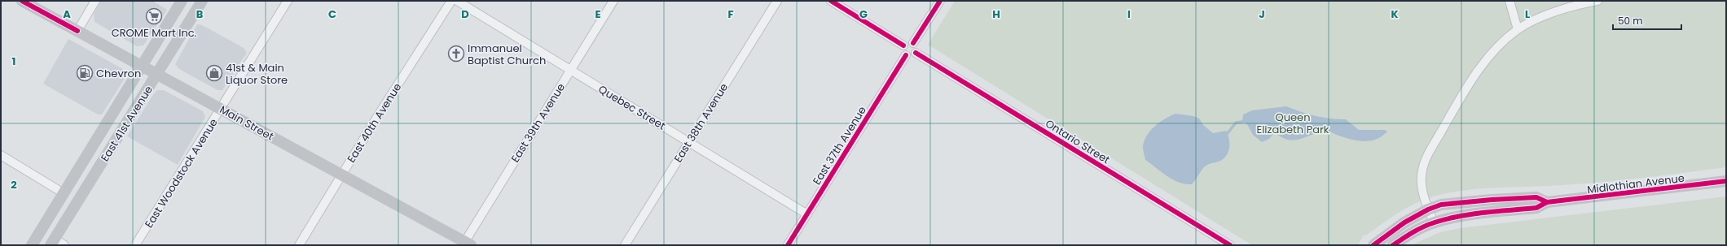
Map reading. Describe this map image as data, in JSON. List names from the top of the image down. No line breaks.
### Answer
{"streets":{"main road":["Main Street","East 41st Avenue","Midlothian Avenue"],"street":["Quebec Street","East 40th Avenue","East 39th Avenue","East 38th Avenue","Ontario Street","East 37th Avenue","East Woodstock Avenue"]},"crossings":[["Quebec Street","East 39th Avenue"],["Quebec Street","East 38th Avenue"],["Quebec Street","East 37th Avenue"],["Main Street","East 40th Avenue"],["Main Street","East 39th Avenue"],["Main Street","East 41st Avenue"],["Main Street","East Woodstock Avenue"],["Ontario Street","East 37th Avenue"]],"parks":["Queen Elizabeth Park"],"places":{"supermarket":["CROME Mart Inc."],"church":["Immanuel Baptist Church"],"fuel station":["Chevron"],"shop":["41st & Main Liquor Store"]},"scale_bar":"50 m","grid":{"columns":["A","B","C","D","E","F","G","H","I","J","K","L"],"rows":["1","2"]}}
